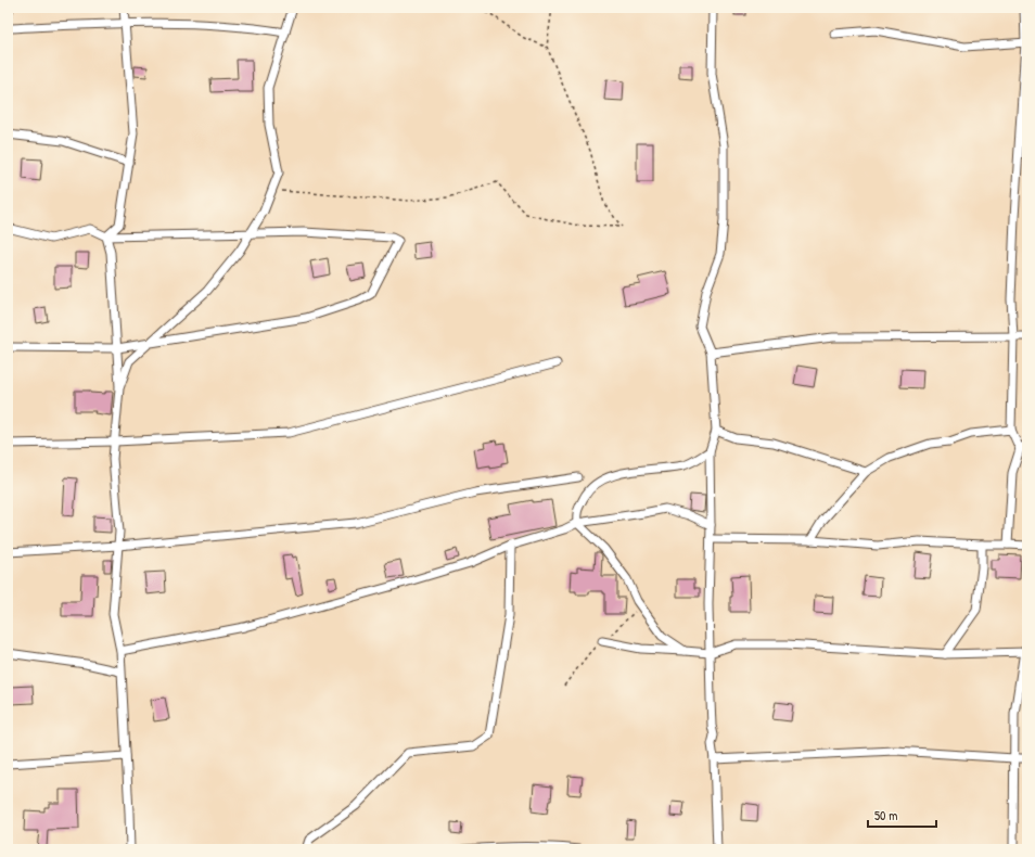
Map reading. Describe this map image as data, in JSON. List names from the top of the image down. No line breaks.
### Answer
{"scale_bar":"50 m"}
